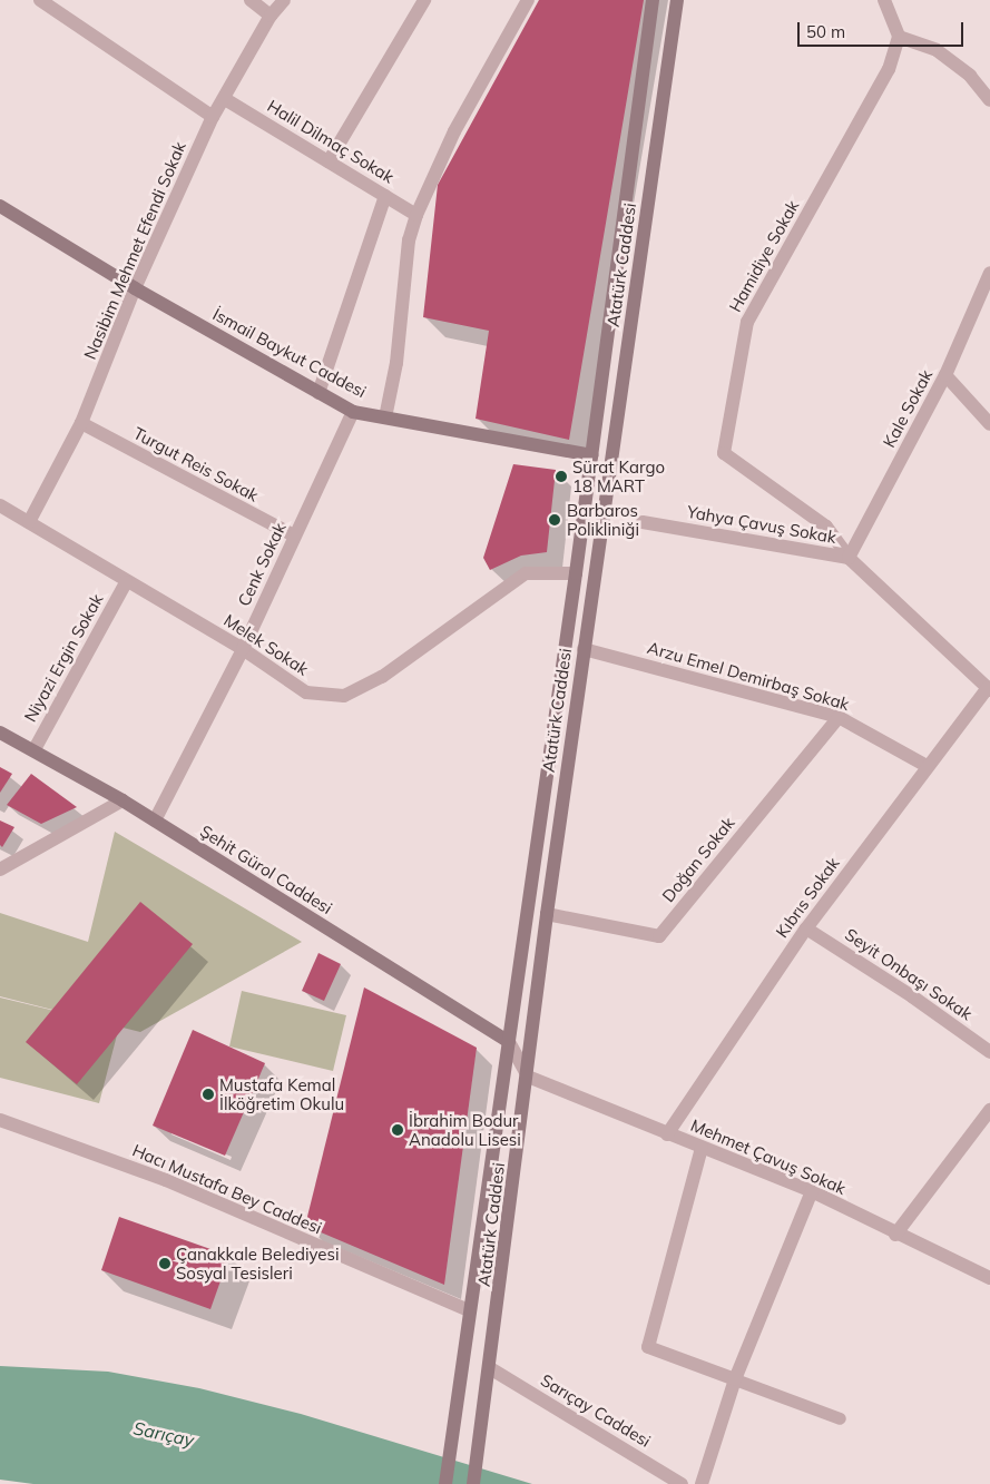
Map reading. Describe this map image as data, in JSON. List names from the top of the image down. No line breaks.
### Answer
{"streets":{"main road":["Atatürk Caddesi","İsmail Baykut Caddesi","Şehit Gürol Caddesi"],"street":["Halil Dilmaç Sokak","Nasibim Mehmet Efendi Sokak","Hamidiye Sokak","Kale Sokak","Turgut Reis Sokak","Yahya Çavuş Sokak","Cenk Sokak","Melek Sokak","Niyazi Ergin Sokak","Arzu Emel Demirbaş Sokak","Doğan Sokak","Kıbrıs Sokak","Seyit Onbaşı Sokak","Mehmet Çavuş Sokak","Hacı Mustafa Bey Caddesi","Sarıçay Caddesi"]},"crossings":[["Halil Dilmaç Sokak","Nasibim Mehmet Efendi Sokak"],["Nasibim Mehmet Efendi Sokak","İsmail Baykut Caddesi"],["Nasibim Mehmet Efendi Sokak","Turgut Reis Sokak"],["Nasibim Mehmet Efendi Sokak","Melek Sokak"],["Hamidiye Sokak","Kale Sokak"],["Hamidiye Sokak","Yahya Çavuş Sokak"],["Atatürk Caddesi","İsmail Baykut Caddesi"],["Atatürk Caddesi","Melek Sokak"],["Atatürk Caddesi","Arzu Emel Demirbaş Sokak"],["Atatürk Caddesi","Doğan Sokak"],["Atatürk Caddesi","Şehit Gürol Caddesi"],["Atatürk Caddesi","Mehmet Çavuş Sokak"],["Atatürk Caddesi","Hacı Mustafa Bey Caddesi"],["Atatürk Caddesi","Sarıçay Caddesi"],["İsmail Baykut Caddesi","Cenk Sokak"],["Kale Sokak","Yahya Çavuş Sokak"],["Turgut Reis Sokak","Cenk Sokak"],["Yahya Çavuş Sokak","Kıbrıs Sokak"],["Cenk Sokak","Melek Sokak"],["Cenk Sokak","Şehit Gürol Caddesi"],["Melek Sokak","Niyazi Ergin Sokak"],["Niyazi Ergin Sokak","Şehit Gürol Caddesi"],["Arzu Emel Demirbaş Sokak","Doğan Sokak"],["Arzu Emel Demirbaş Sokak","Kıbrıs Sokak"],["Kıbrıs Sokak","Seyit Onbaşı Sokak"],["Kıbrıs Sokak","Mehmet Çavuş Sokak"]],"water":["Sarıçay"],"places":["Sürat Kargo 18 MART","Barbaros Polikliniği","Mustafa Kemal İlköğretim Okulu","İbrahim Bodur Anadolu Lisesi","Çanakkale Belediyesi Sosyal Tesisleri"],"scale_bar":"50 m"}
